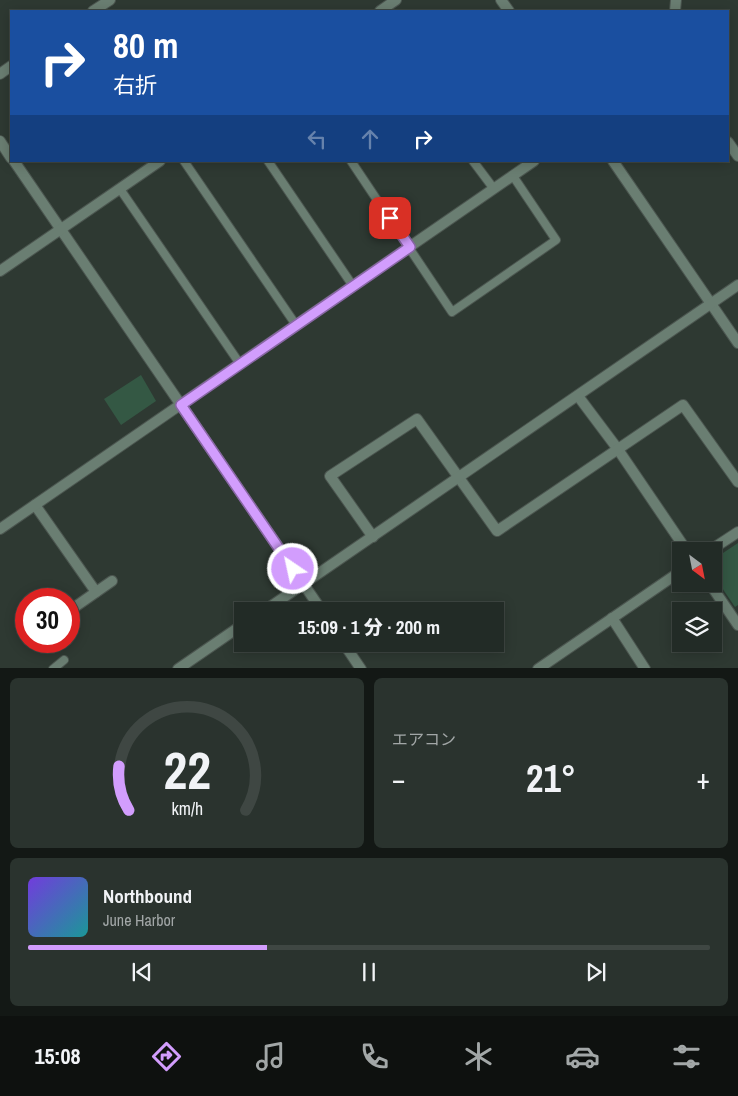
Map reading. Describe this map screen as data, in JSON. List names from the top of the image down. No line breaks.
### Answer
{"north":"bottom right","page":{"turn":["80 m","右折"],"limit":"30","trip":"15:09 · 1 分 · 200 m","tile":"エアコン","heat":["−","21°","+"],"song":["Northbound","June Harbor"],"tabs":"15:08","gauge":["22","km/h"]}}
